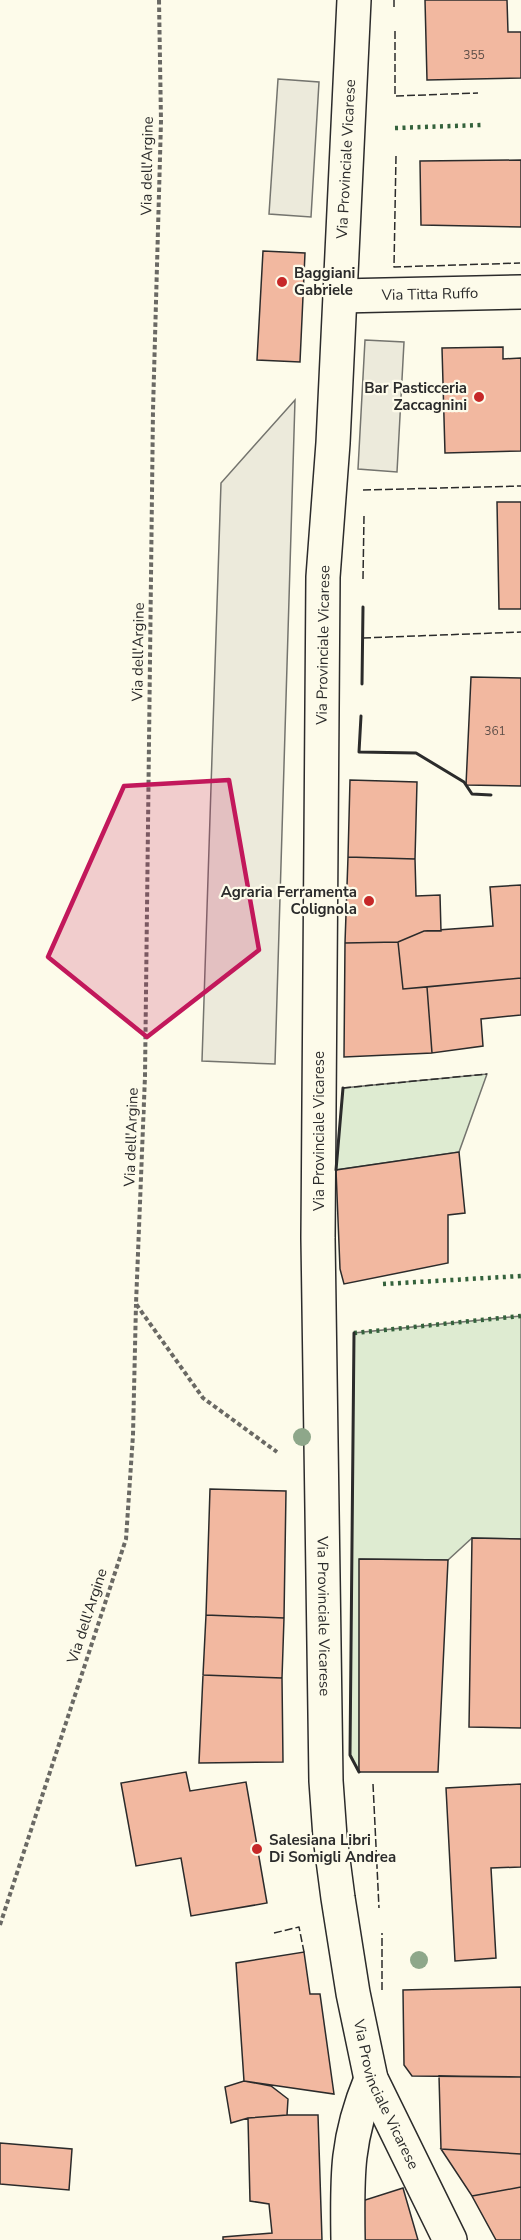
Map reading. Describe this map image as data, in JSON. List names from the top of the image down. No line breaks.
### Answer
{"streets":{"main road":["Via Provinciale Vicarese","Via Titta Ruffo"],"path":["Via dell'Argine"]},"crossings":[["Via Provinciale Vicarese","Via Titta Ruffo"]],"places":["Baggiani Gabriele","Bar Pasticceria Zaccagnini","Agraria Ferramenta Colignola","Salesiana Libri Di Somigli Andrea"],"house_numbers":["355","361"]}
